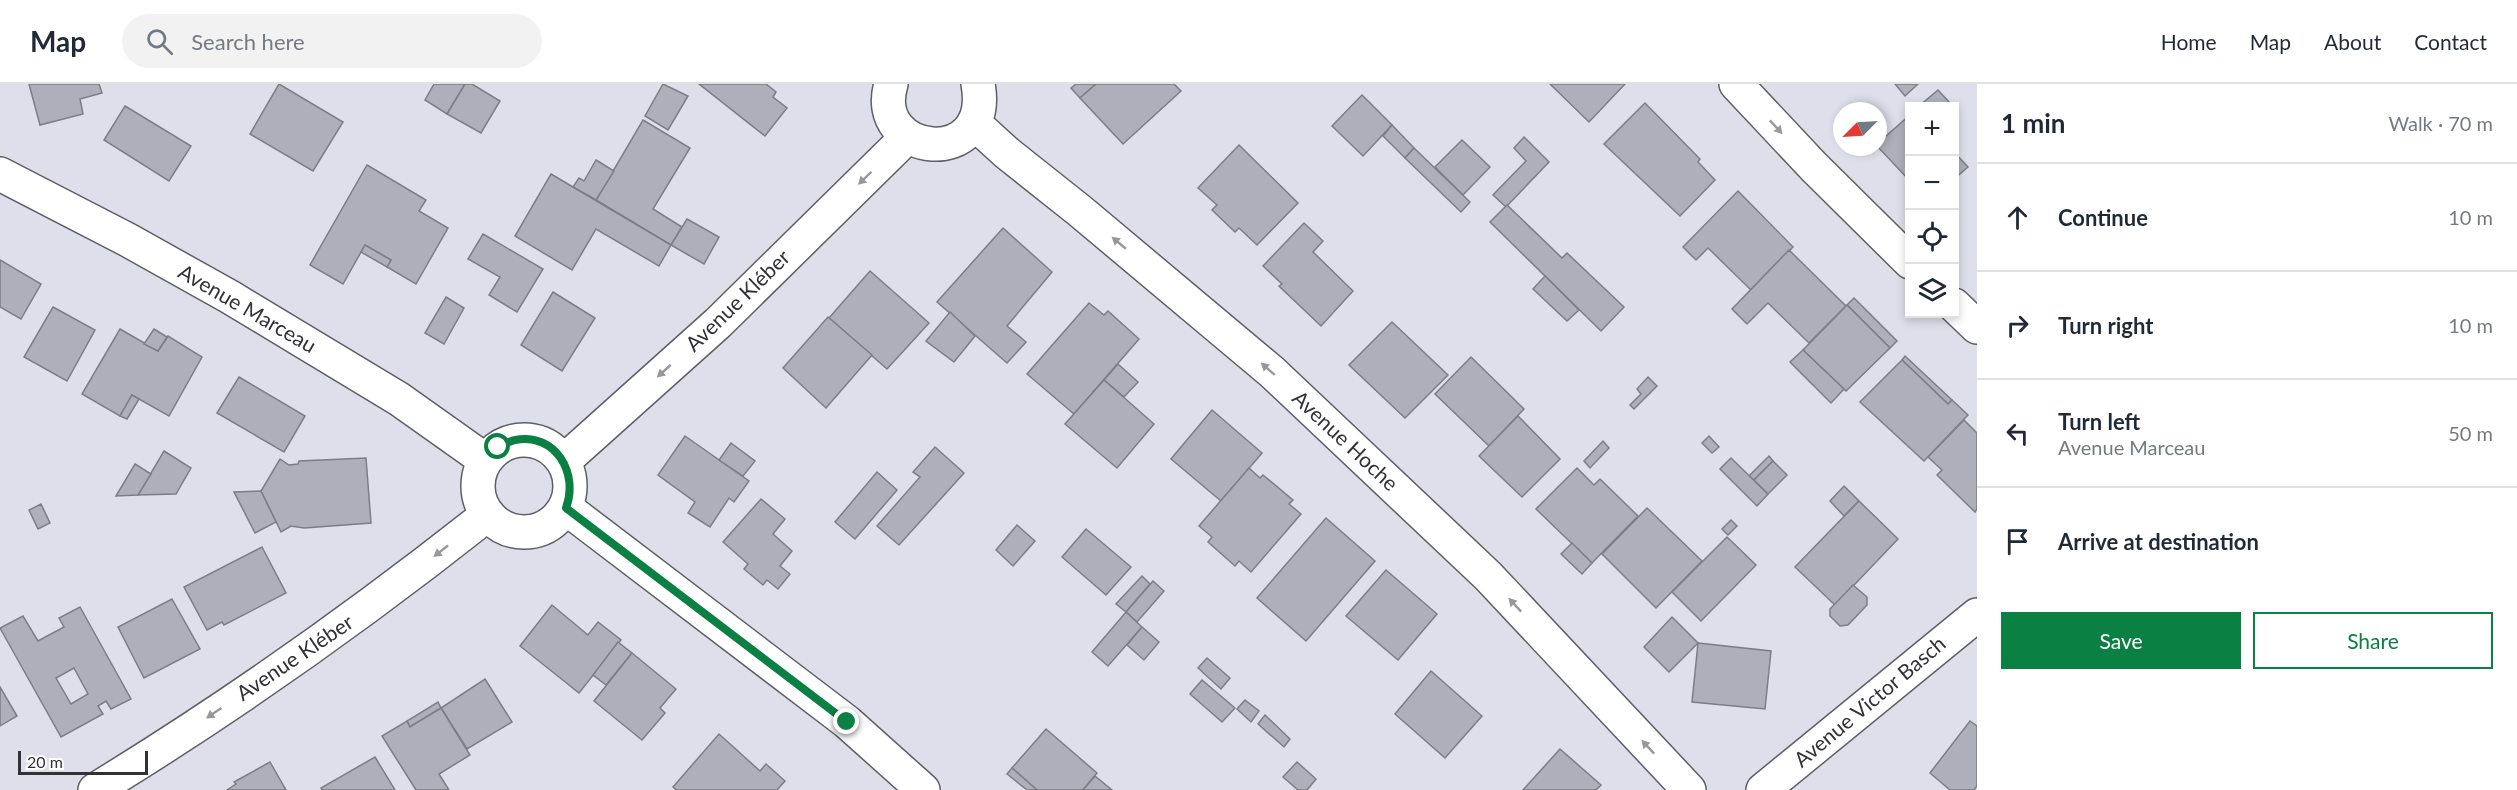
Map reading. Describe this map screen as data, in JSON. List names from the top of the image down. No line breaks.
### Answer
{"streets":{"street":["Avenue Kléber","Avenue Marceau","Avenue Hoche","Avenue Victor Basch"]},"crossings":[["Avenue Kléber","Avenue Marceau"]],"one_way":["Avenue Kléber","Avenue Hoche"],"scale_bar":"20 m","north":"bottom left","page":{"header":"Map","search":"Search here","nav":["Home","Map","About","Contact"],"heading":["1 min","Walk · 70 m"],"map_buttons":["+","−"],"list":[["Continue","10 m"],["Turn right","10 m"],["Turn left","Avenue Marceau","50 m"],"Arrive at destination"],"buttons":["Save","Share"],"scale":"20 m"}}
